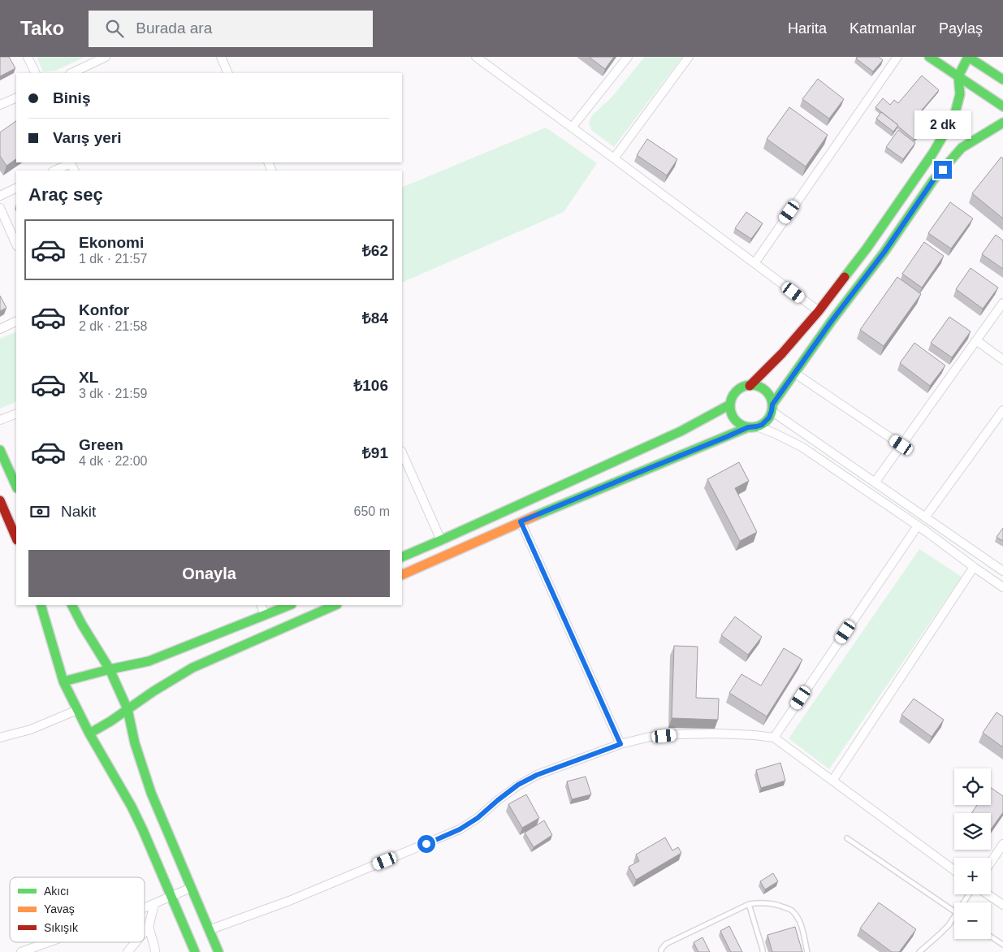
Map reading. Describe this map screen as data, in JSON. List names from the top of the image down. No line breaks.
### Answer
{"legend":["Akıcı","Yavaş","Sıkışık"],"page":{"header":"Tako","search":"Burada ara","nav":["Harita","Katmanlar","Paylaş"],"banner":["Biniş","Varış yeri"],"bubble":"2 dk","heading":"Araç seç","list":[{"name":"Ekonomi","note":"1 dk · 21:57","value":"₺62"},{"name":"Konfor","note":"2 dk · 21:58","value":"₺84"},{"name":"XL","note":"3 dk · 21:59","value":"₺106"},{"name":"Green","note":"4 dk · 22:00","value":"₺91"}],"pay":["Nakit","650 m"],"buttons":"Onayla","map_buttons":["+","−"]}}
